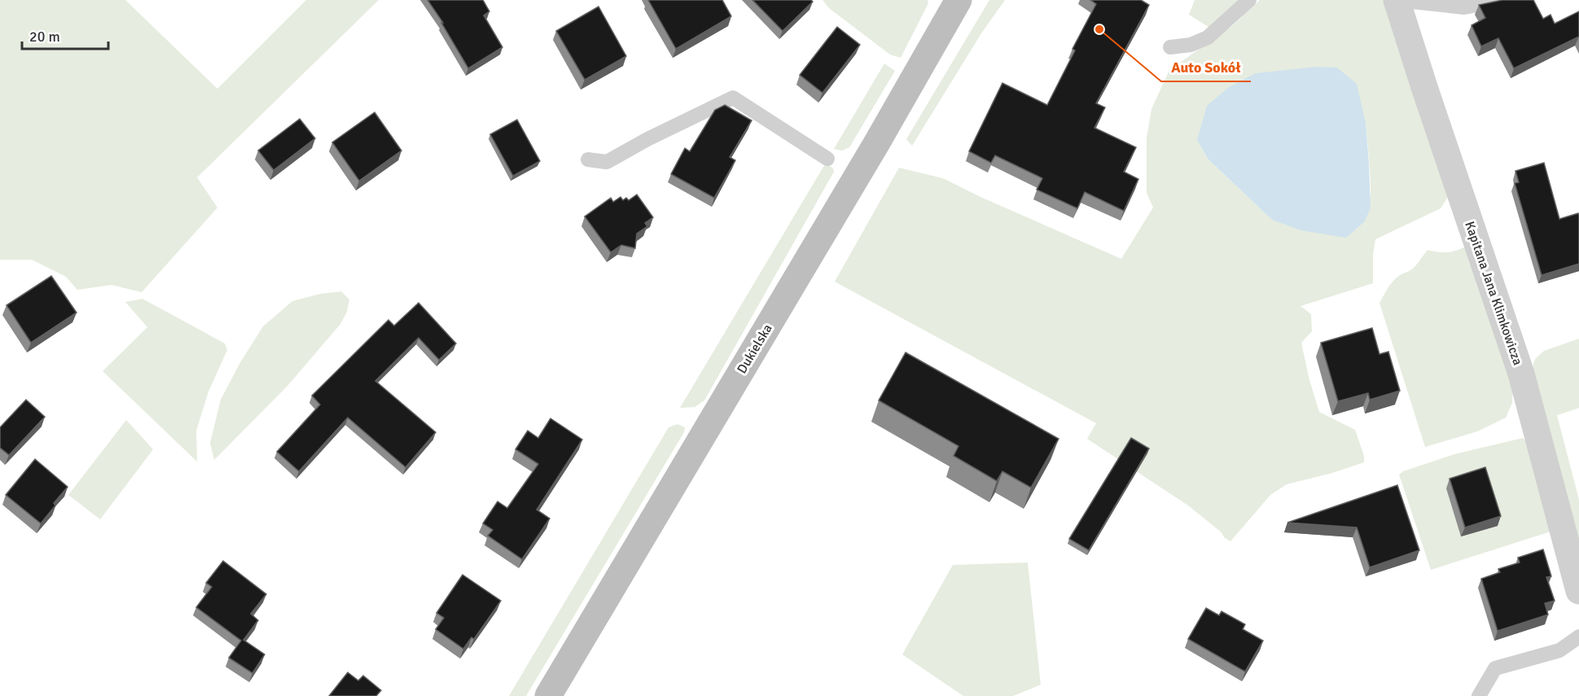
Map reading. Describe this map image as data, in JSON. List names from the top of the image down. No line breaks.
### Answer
{"streets":{"main road":["Dukielska"],"street":["Kapitana Jana Klimkowicza"]},"places":["Auto Sokół"],"scale_bar":"20 m"}
